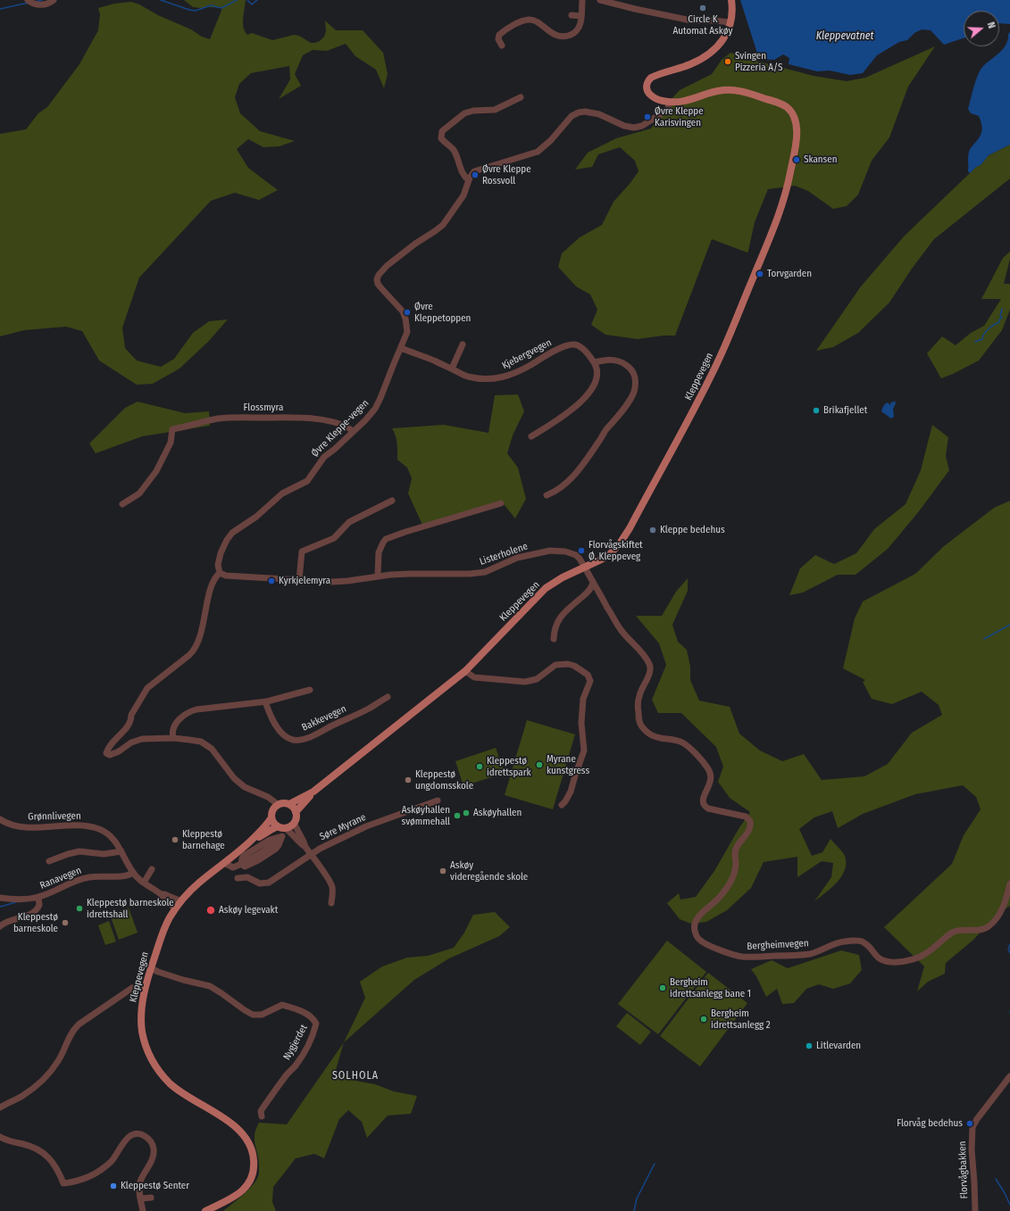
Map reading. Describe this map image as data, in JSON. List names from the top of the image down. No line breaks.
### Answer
{"streets":{"main road":["Kleppevegen"],"street":["Kjebergvegen","Flossmyra","Øvre Kleppe-vegen","Listerholene","Bakkevegen","Grønnlivegen","Søre Myrane","Ranavegen","Bergheimvegen","Nygjerdet","Florvågbakken"]},"crossings":[["Kjebergvegen","Øvre Kleppe-vegen"],["Kleppevegen","Øvre Kleppe-vegen"],["Kleppevegen","Listerholene"],["Kleppevegen","Grønnlivegen"],["Kleppevegen","Bergheimvegen"],["Kleppevegen","Nygjerdet"],["Flossmyra","Øvre Kleppe-vegen"],["Øvre Kleppe-vegen","Listerholene"],["Listerholene","Bergheimvegen"],["Grønnlivegen","Ranavegen"]],"districts":["SOLHOLA"],"water":["Kleppevatnet"],"places":["Circle K Automat Askøy","Svingen Pizzeria A/S","Øvre Kleppe Karisvingen","Skansen","Øvre Kleppe Rossvoll","Torvgarden","Øvre Kleppetoppen","Brikafjellet","Kleppe bedehus","Florvågskiftet Ø. Kleppeveg","Kyrkjelemyra","Myrane kunstgress","Kleppestø idrettspark","Kleppestø ungdomsskole","Askøyhallen","Askøyhallen svømmehall","Kleppestø barnehage","Askøy videregående skole","Kleppestø barneskole idrettshall","Askøy legevakt","Kleppestø barneskole","Bergheim idrettsanlegg bane 1","Bergheim idrettsanlegg 2","Litlevarden","Florvåg bedehus","Kleppestø Senter"],"north":"right"}
